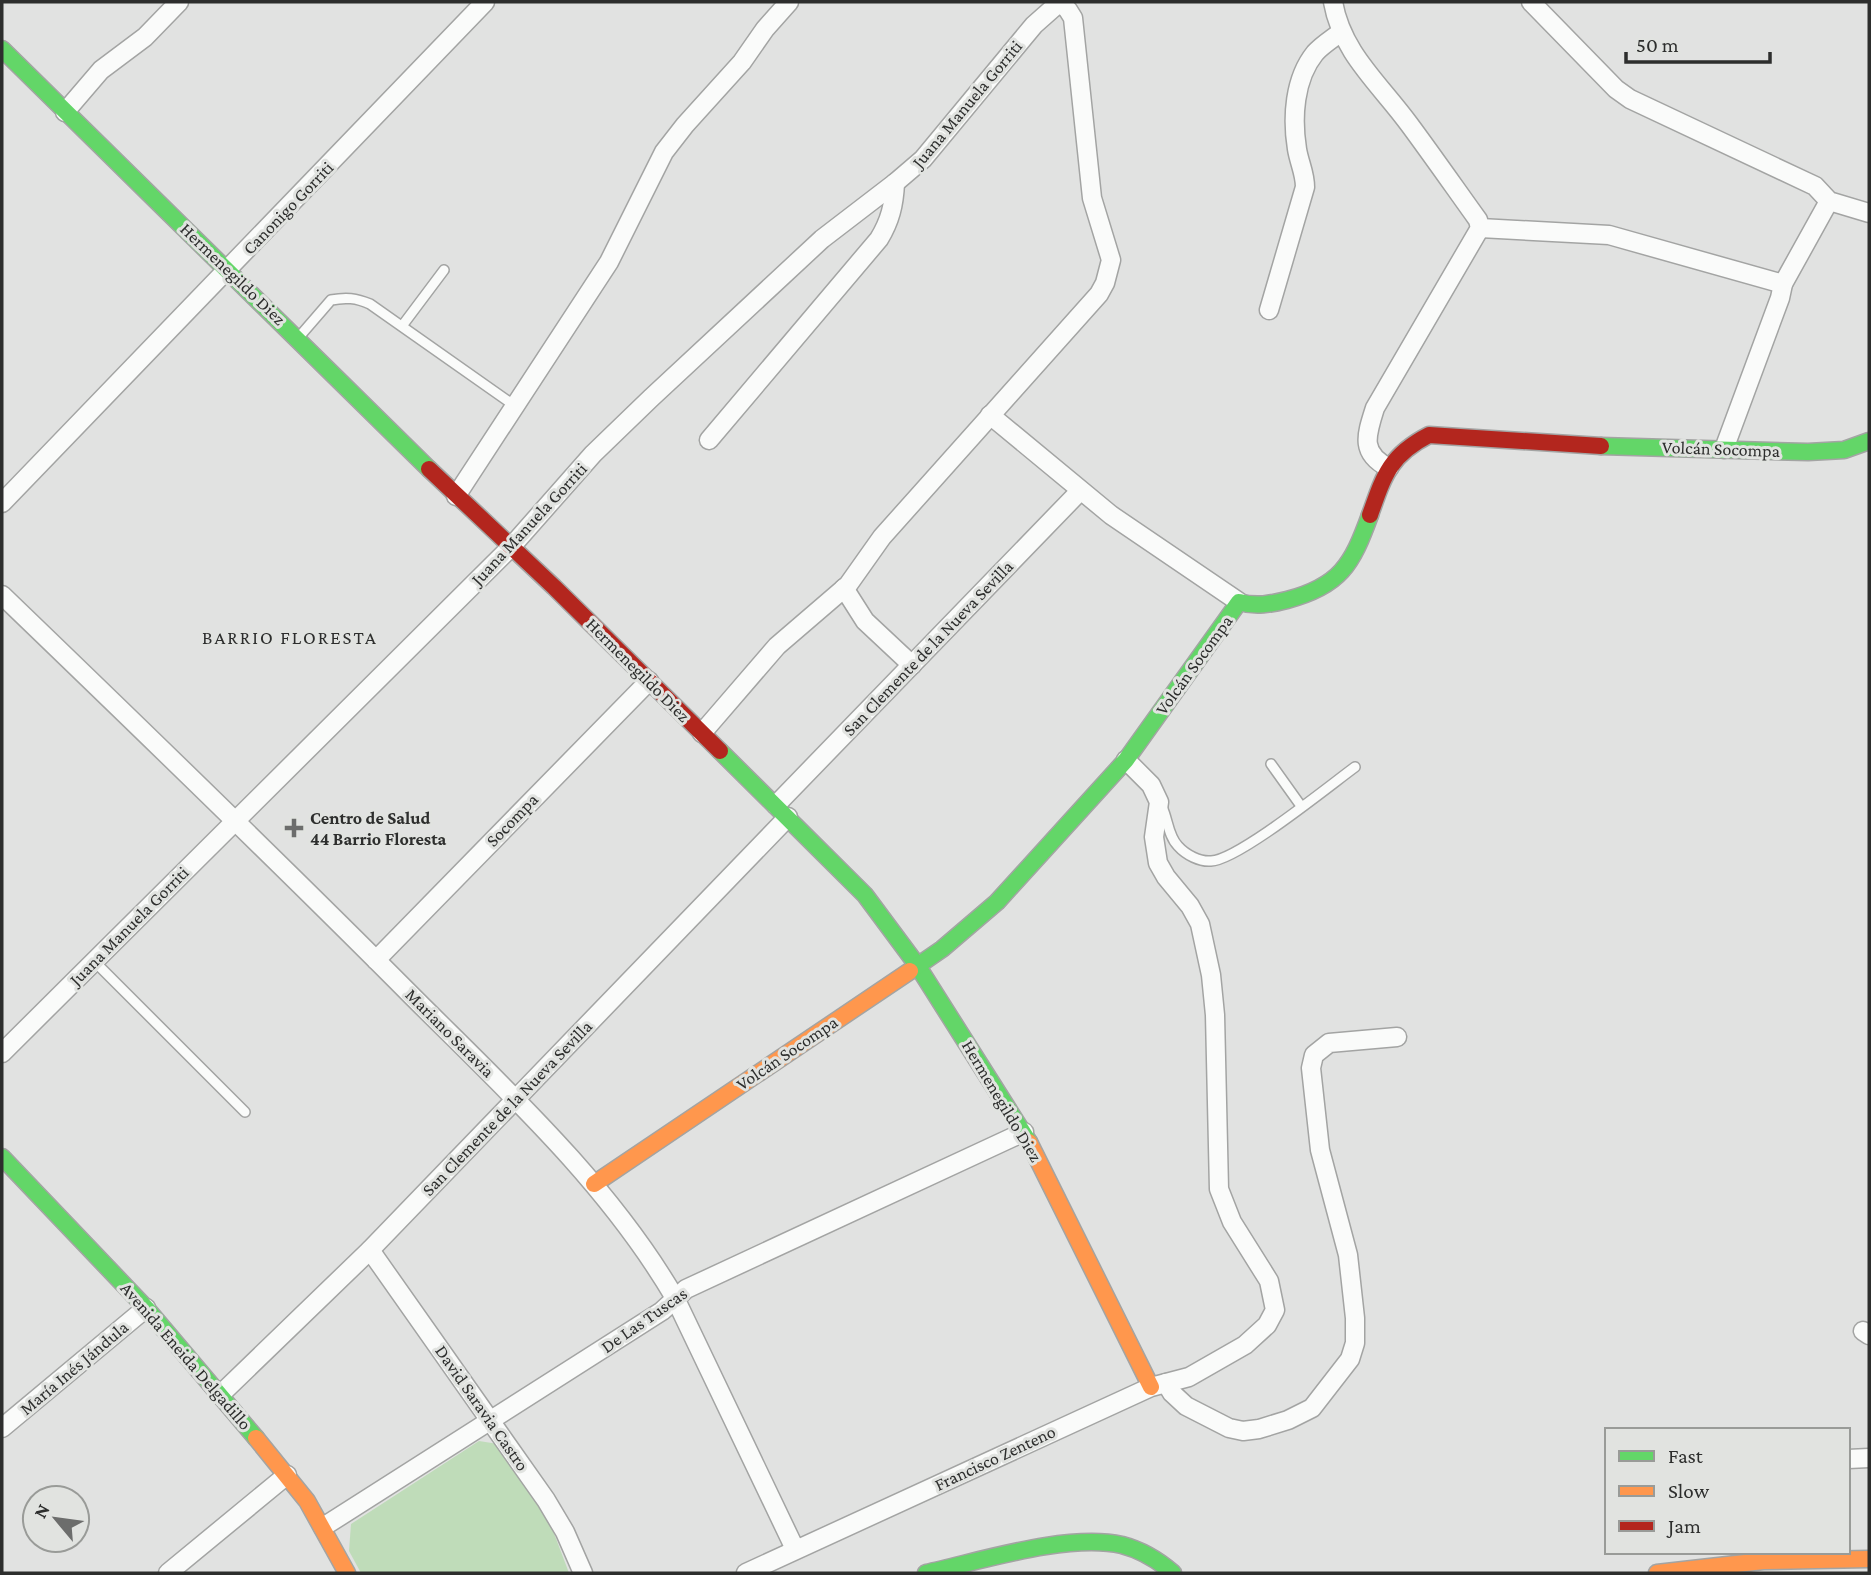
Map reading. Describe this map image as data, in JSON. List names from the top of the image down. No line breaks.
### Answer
{"streets":{"street":["Juana Manuela Gorriti","Canonigo Gorriti","Hermenegildo Diez","Volcán Socompa","San Clemente de la Nueva Sevilla","Socompa","Mariano Saravia","De Las Tuscas","Avenida Eneida Delgadillo","María Inés Jándula","David Saravia Castro","Francisco Zenteno"]},"crossings":[["Juana Manuela Gorriti","Hermenegildo Diez"],["Juana Manuela Gorriti","Mariano Saravia"],["Canonigo Gorriti","Hermenegildo Diez"],["Hermenegildo Diez","Volcán Socompa"],["Hermenegildo Diez","San Clemente de la Nueva Sevilla"],["Hermenegildo Diez","Socompa"],["Hermenegildo Diez","De Las Tuscas"],["Hermenegildo Diez","Francisco Zenteno"],["Volcán Socompa","Mariano Saravia"],["San Clemente de la Nueva Sevilla","Mariano Saravia"],["San Clemente de la Nueva Sevilla","Avenida Eneida Delgadillo"],["San Clemente de la Nueva Sevilla","David Saravia Castro"],["Socompa","Mariano Saravia"],["Mariano Saravia","De Las Tuscas"],["Mariano Saravia","Francisco Zenteno"],["De Las Tuscas","Avenida Eneida Delgadillo"],["De Las Tuscas","David Saravia Castro"],["Avenida Eneida Delgadillo","María Inés Jándula"]],"districts":["BARRIO FLORESTA"],"places":{"health":["Centro de Salud 44 Barrio Floresta"]},"legend":["Fast","Slow","Jam"],"scale_bar":"50 m","north":"top left"}
